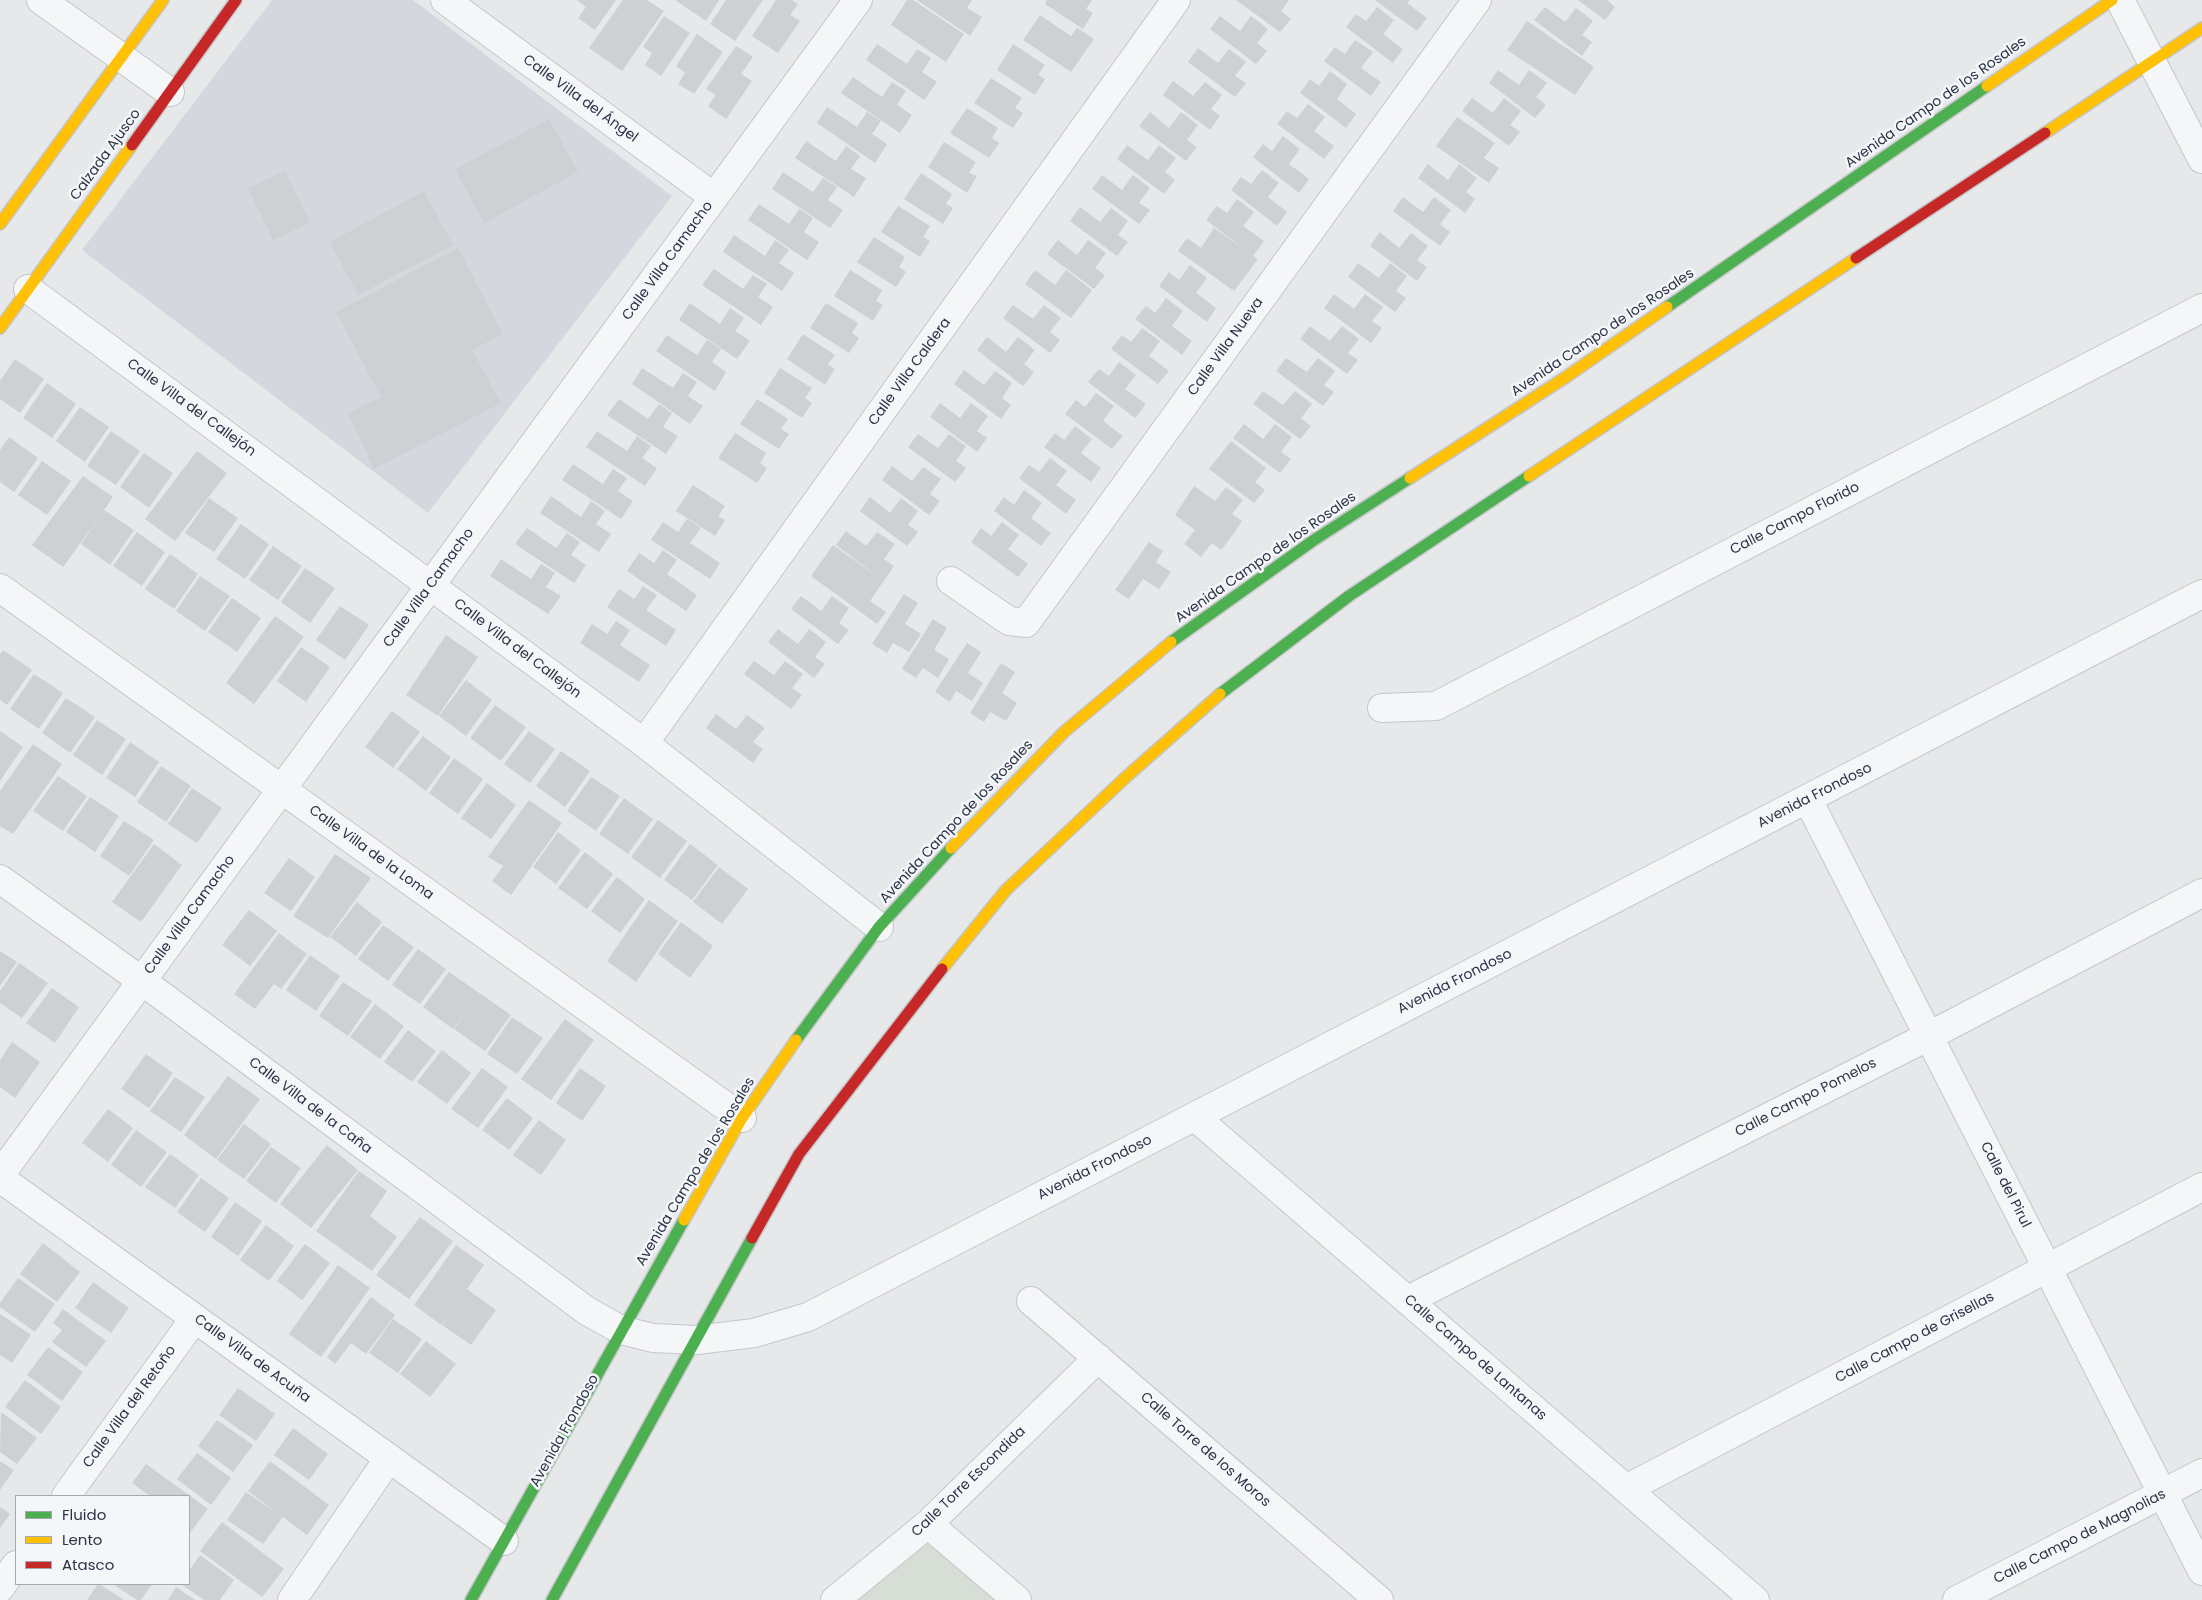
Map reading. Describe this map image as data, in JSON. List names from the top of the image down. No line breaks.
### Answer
{"streets":{"street":["Calle Villa del Ángel","Avenida Campo de los Rosales","Calzada Ajusco","Calle Villa Camacho","Calle Villa Nueva","Calle Villa Caldera","Calle Villa del Callejón","Calle Campo Florido","Avenida Frondoso","Calle Villa de la Loma","Calle Campo Pomelos","Calle Villa de la Caña","Calle del Pirul","Calle Campo de Grisellas","Calle Campo de Lantanas","Calle Villa de Acuña","Calle Villa del Retoño","Calle Torre de los Moros","Calle Torre Escondida","Calle Campo de Magnolias"]},"crossings":[["Calle Villa del Ángel","Calle Villa Camacho"],["Avenida Campo de los Rosales","Calle Villa del Callejón"],["Avenida Campo de los Rosales","Avenida Frondoso"],["Avenida Campo de los Rosales","Calle Villa de la Loma"],["Avenida Campo de los Rosales","Calle Villa de la Caña"],["Calzada Ajusco","Calle Villa del Callejón"],["Calle Villa Camacho","Calle Villa del Callejón"],["Calle Villa Camacho","Calle Villa de la Loma"],["Calle Villa Camacho","Calle Villa de la Caña"],["Calle Villa Camacho","Calle Villa de Acuña"],["Calle Villa Caldera","Calle Villa del Callejón"],["Avenida Frondoso","Calle Villa de la Caña"],["Avenida Frondoso","Calle del Pirul"],["Avenida Frondoso","Calle Campo de Lantanas"],["Avenida Frondoso","Calle Villa de Acuña"],["Calle Campo Pomelos","Calle del Pirul"],["Calle Campo Pomelos","Calle Campo de Lantanas"],["Calle del Pirul","Calle Campo de Grisellas"],["Calle del Pirul","Calle Campo de Magnolias"],["Calle Campo de Grisellas","Calle Campo de Lantanas"],["Calle Villa de Acuña","Calle Villa del Retoño"],["Calle Torre de los Moros","Calle Torre Escondida"]],"legend":["Fluido","Lento","Atasco"]}
